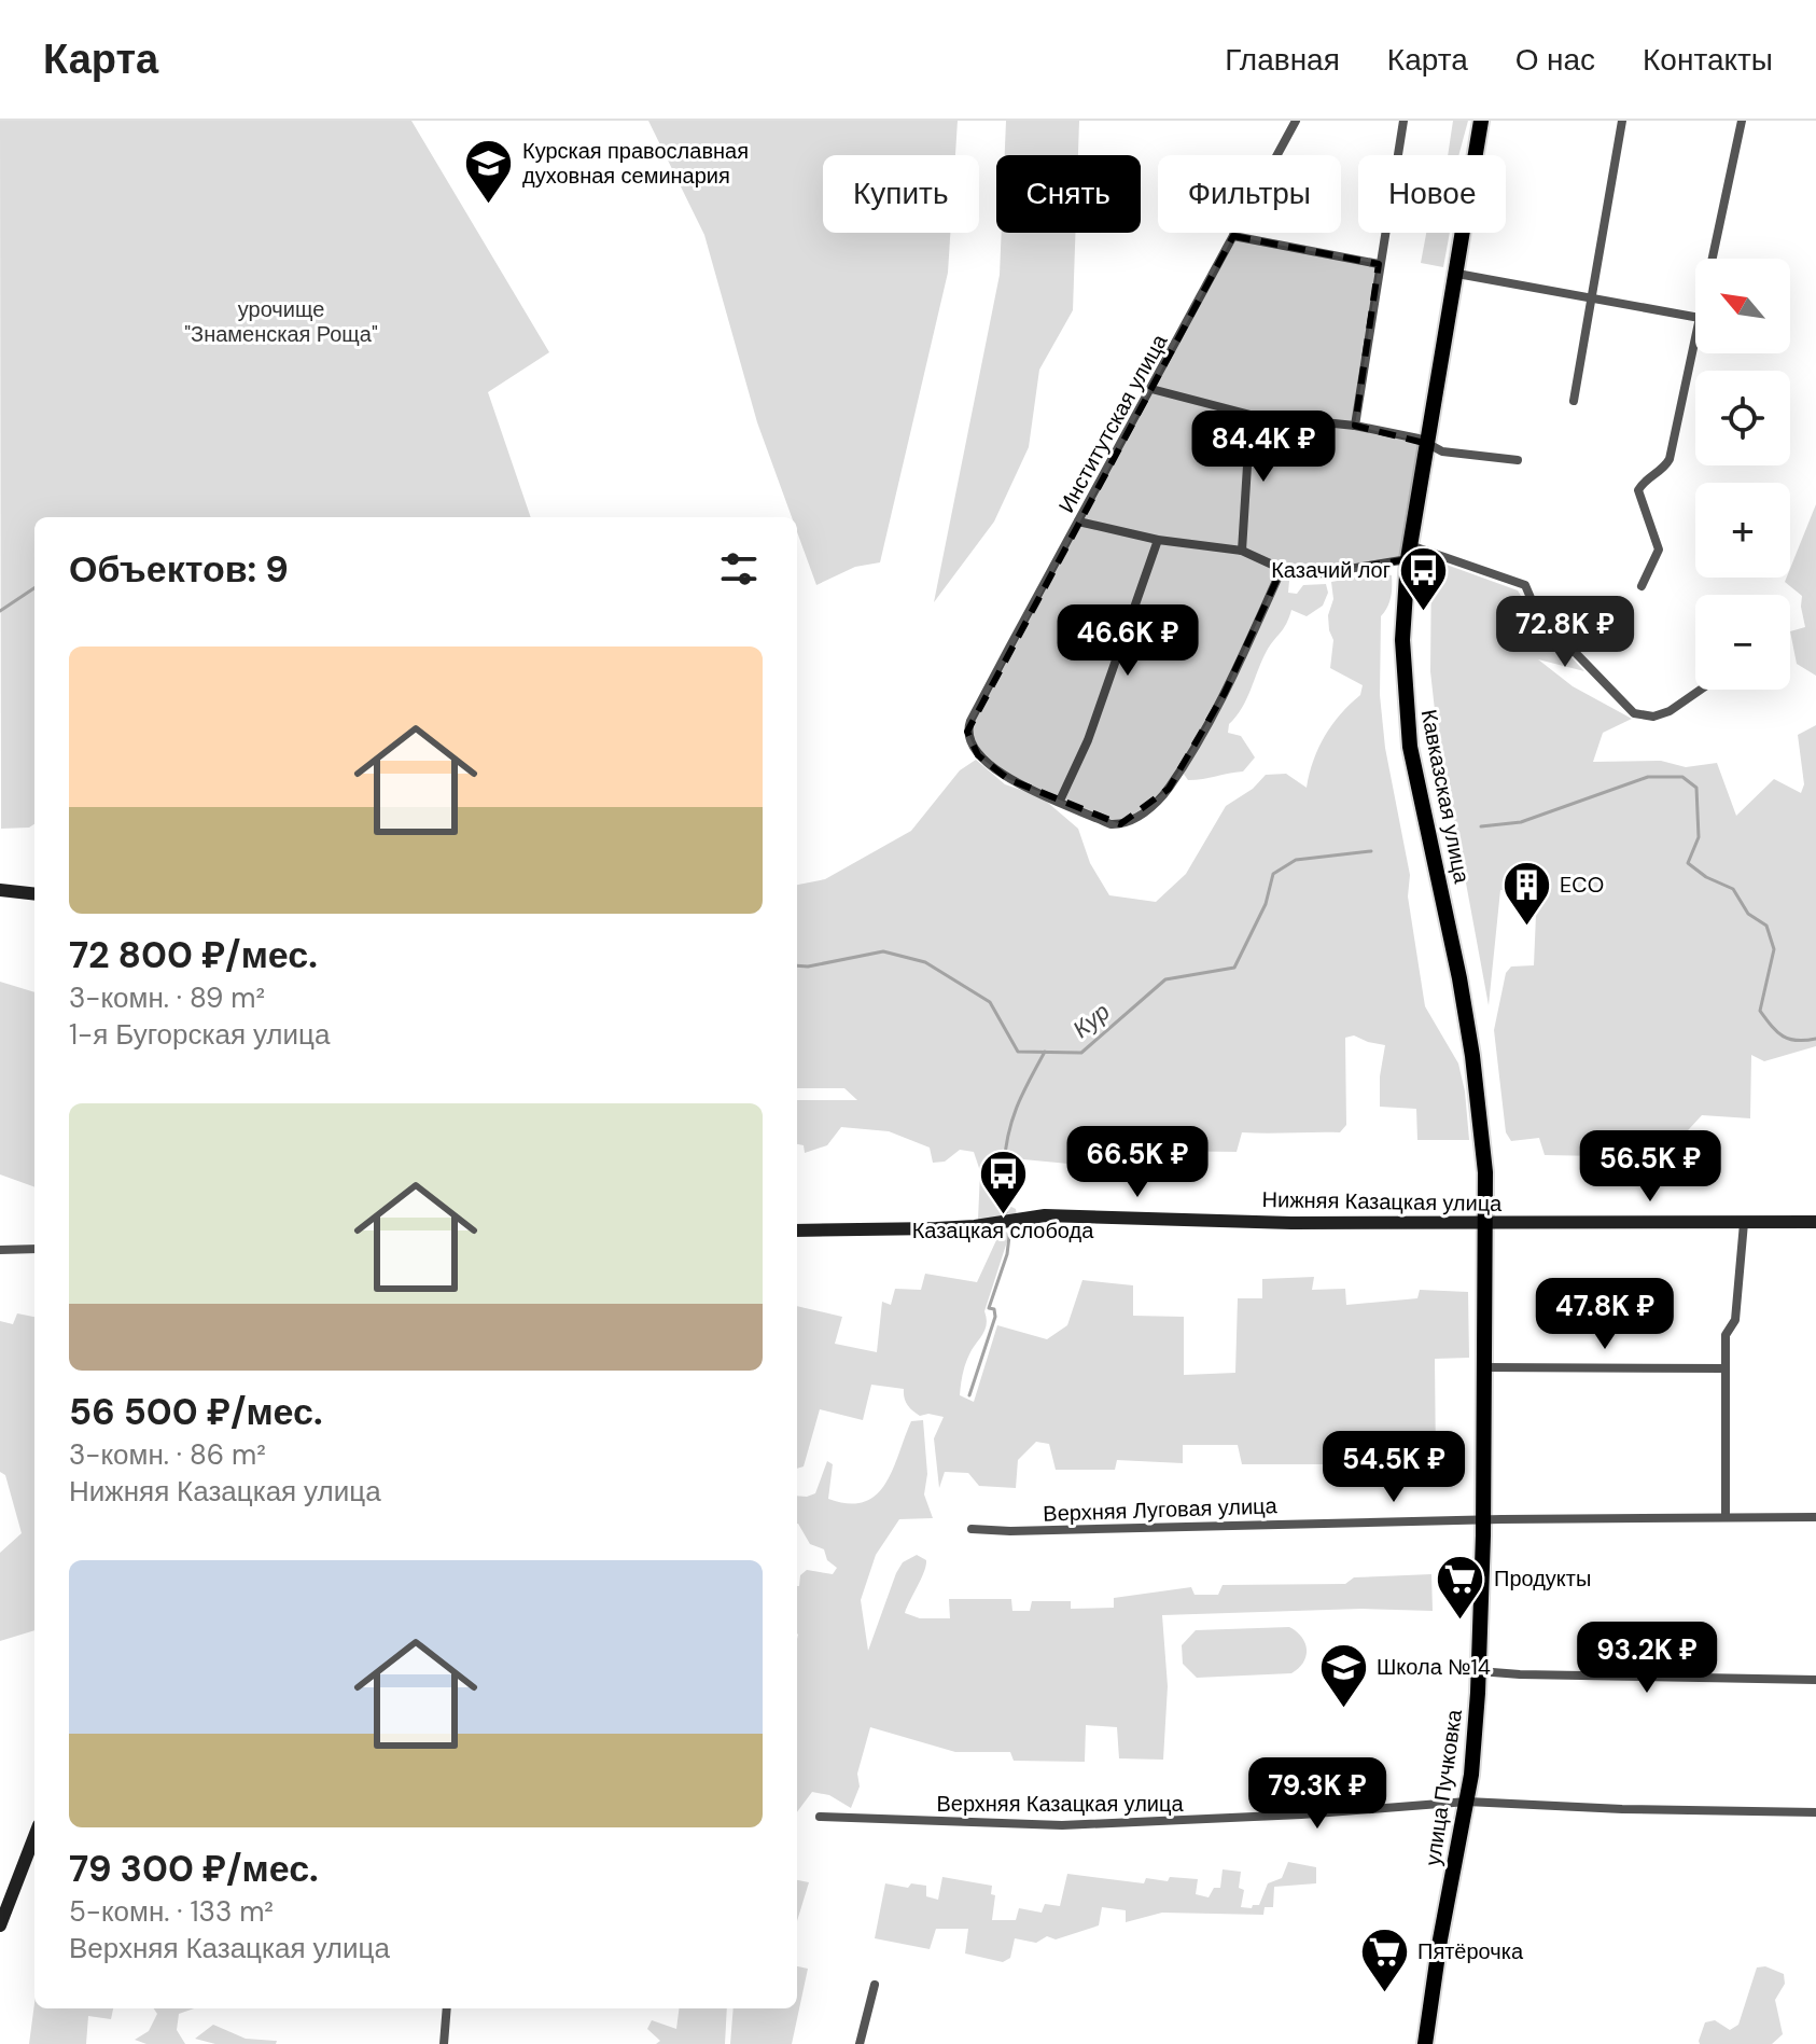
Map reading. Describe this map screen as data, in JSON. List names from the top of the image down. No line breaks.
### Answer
{"streets":{"main road":["Кавказская улица","Нижняя Казацкая улица","улица Пучковка"],"street":["Институтская улица","Верхняя Луговая улица","Верхняя Казацкая улица"]},"crossings":[["Кавказская улица","Нижняя Казацкая улица"],["Кавказская улица","улица Пучковка"],["Нижняя Казацкая улица","улица Пучковка"],["Верхняя Луговая улица","улица Пучковка"],["улица Пучковка","Верхняя Казацкая улица"]],"water":["Кур"],"parks":["урочище \"Знаменская Роща\""],"places":{"school or university":["Курская православная духовная семинария","Школа №14"],"bus stop":["Казачий лог","Казацкая слобода"],"building":["ECO"],"supermarket":["Продукты","Пятёрочка"]},"north":"top left","page":{"header":"Карта","nav":["Главная","Карта","О нас","Контакты"],"chip":["Купить","Снять","Фильтры","Новое"],"map_buttons":["+","−"],"price":["84.4K ₽","72.8K ₽","46.6K ₽","66.5K ₽","56.5K ₽","47.8K ₽","54.5K ₽","93.2K ₽","79.3K ₽"],"heading":"Объектов: 9","list":[{"name":"72 800 ₽/мес.","note":"3-комн. · 89 m² · 1-я Бугорская улица"},{"name":"56 500 ₽/мес.","note":"3-комн. · 86 m² · Нижняя Казацкая улица"},{"name":"79 300 ₽/мес.","note":"5-комн. · 133 m² · Верхняя Казацкая улица"}]}}
